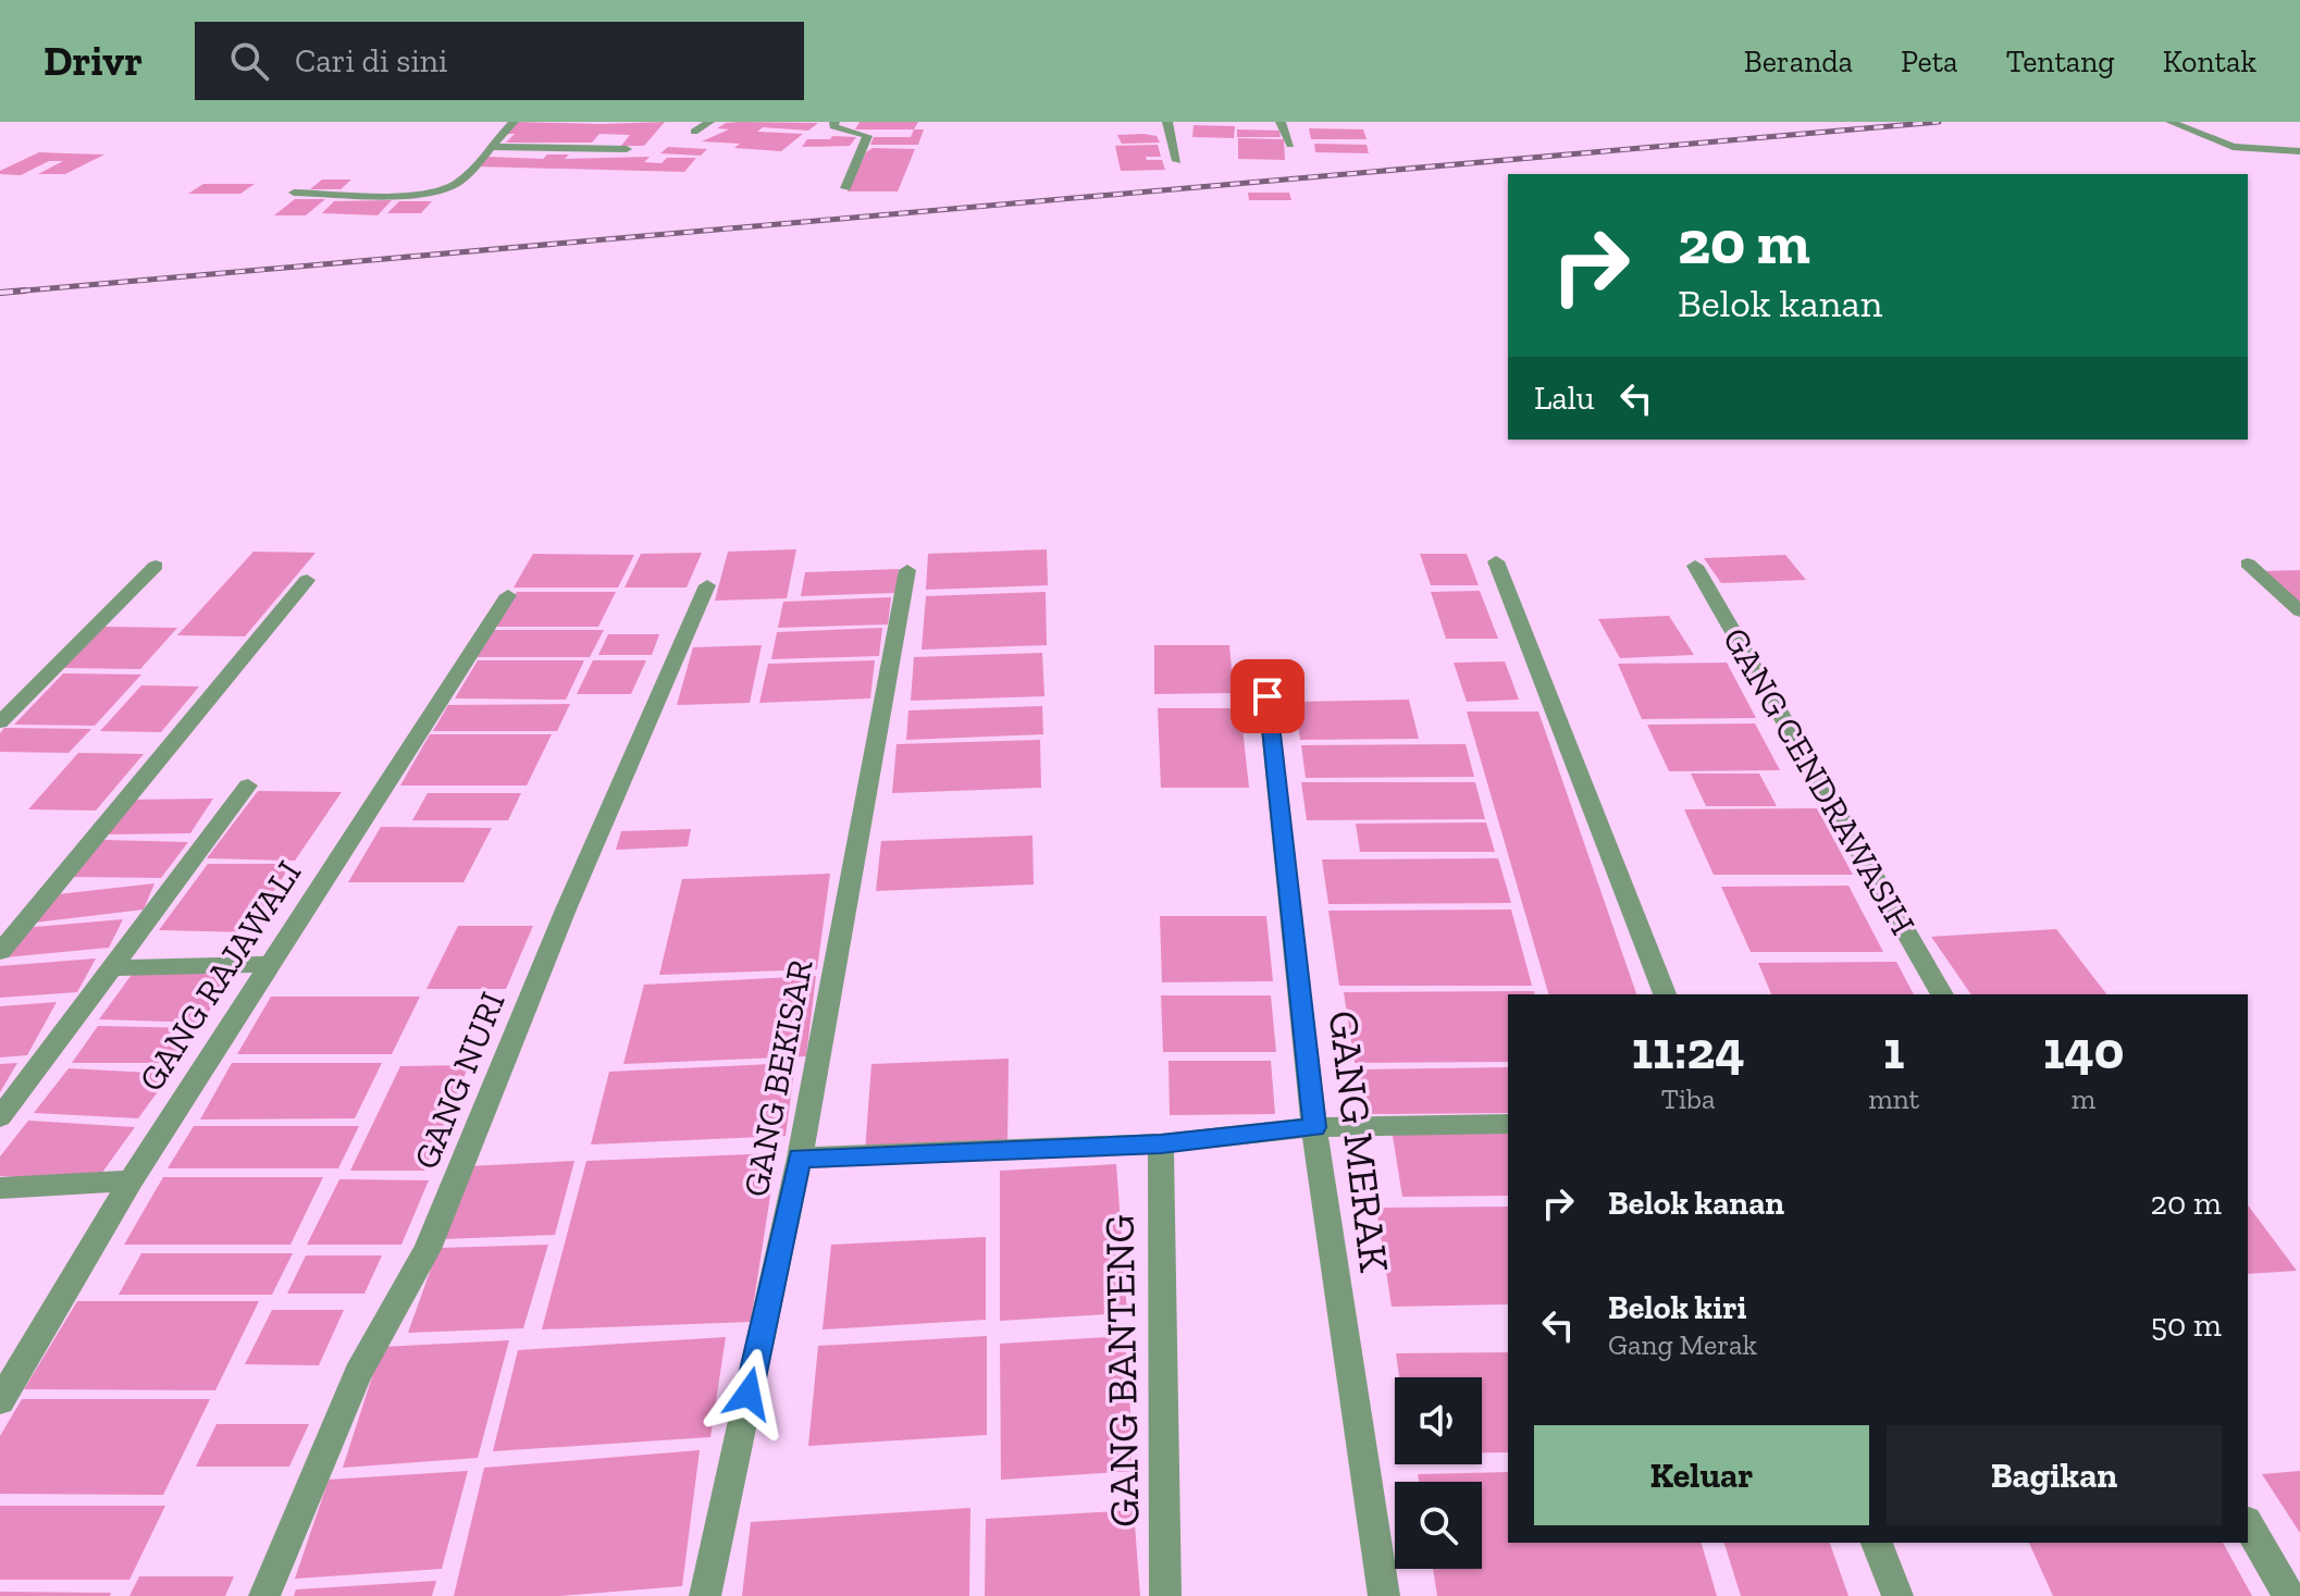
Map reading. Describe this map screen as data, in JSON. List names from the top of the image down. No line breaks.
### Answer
{"streets":{"street":["GANG CENDRAWASIH","GANG RAJAWALI","GANG BEKISAR","GANG NURI","GANG MERAK","GANG BANTENG"]},"page":{"header":"Drivr","search":"Cari di sini","nav":["Beranda","Peta","Tentang","Kontak"],"turn":["20 m","Belok kanan"],"then":"Lalu","eta":["11:24","Tiba","1","mnt","140","m"],"list":[{"name":"Belok kanan","value":"20 m"},{"name":"Belok kiri","note":"Gang Merak","value":"50 m"}],"buttons":["Keluar","Bagikan"]}}
